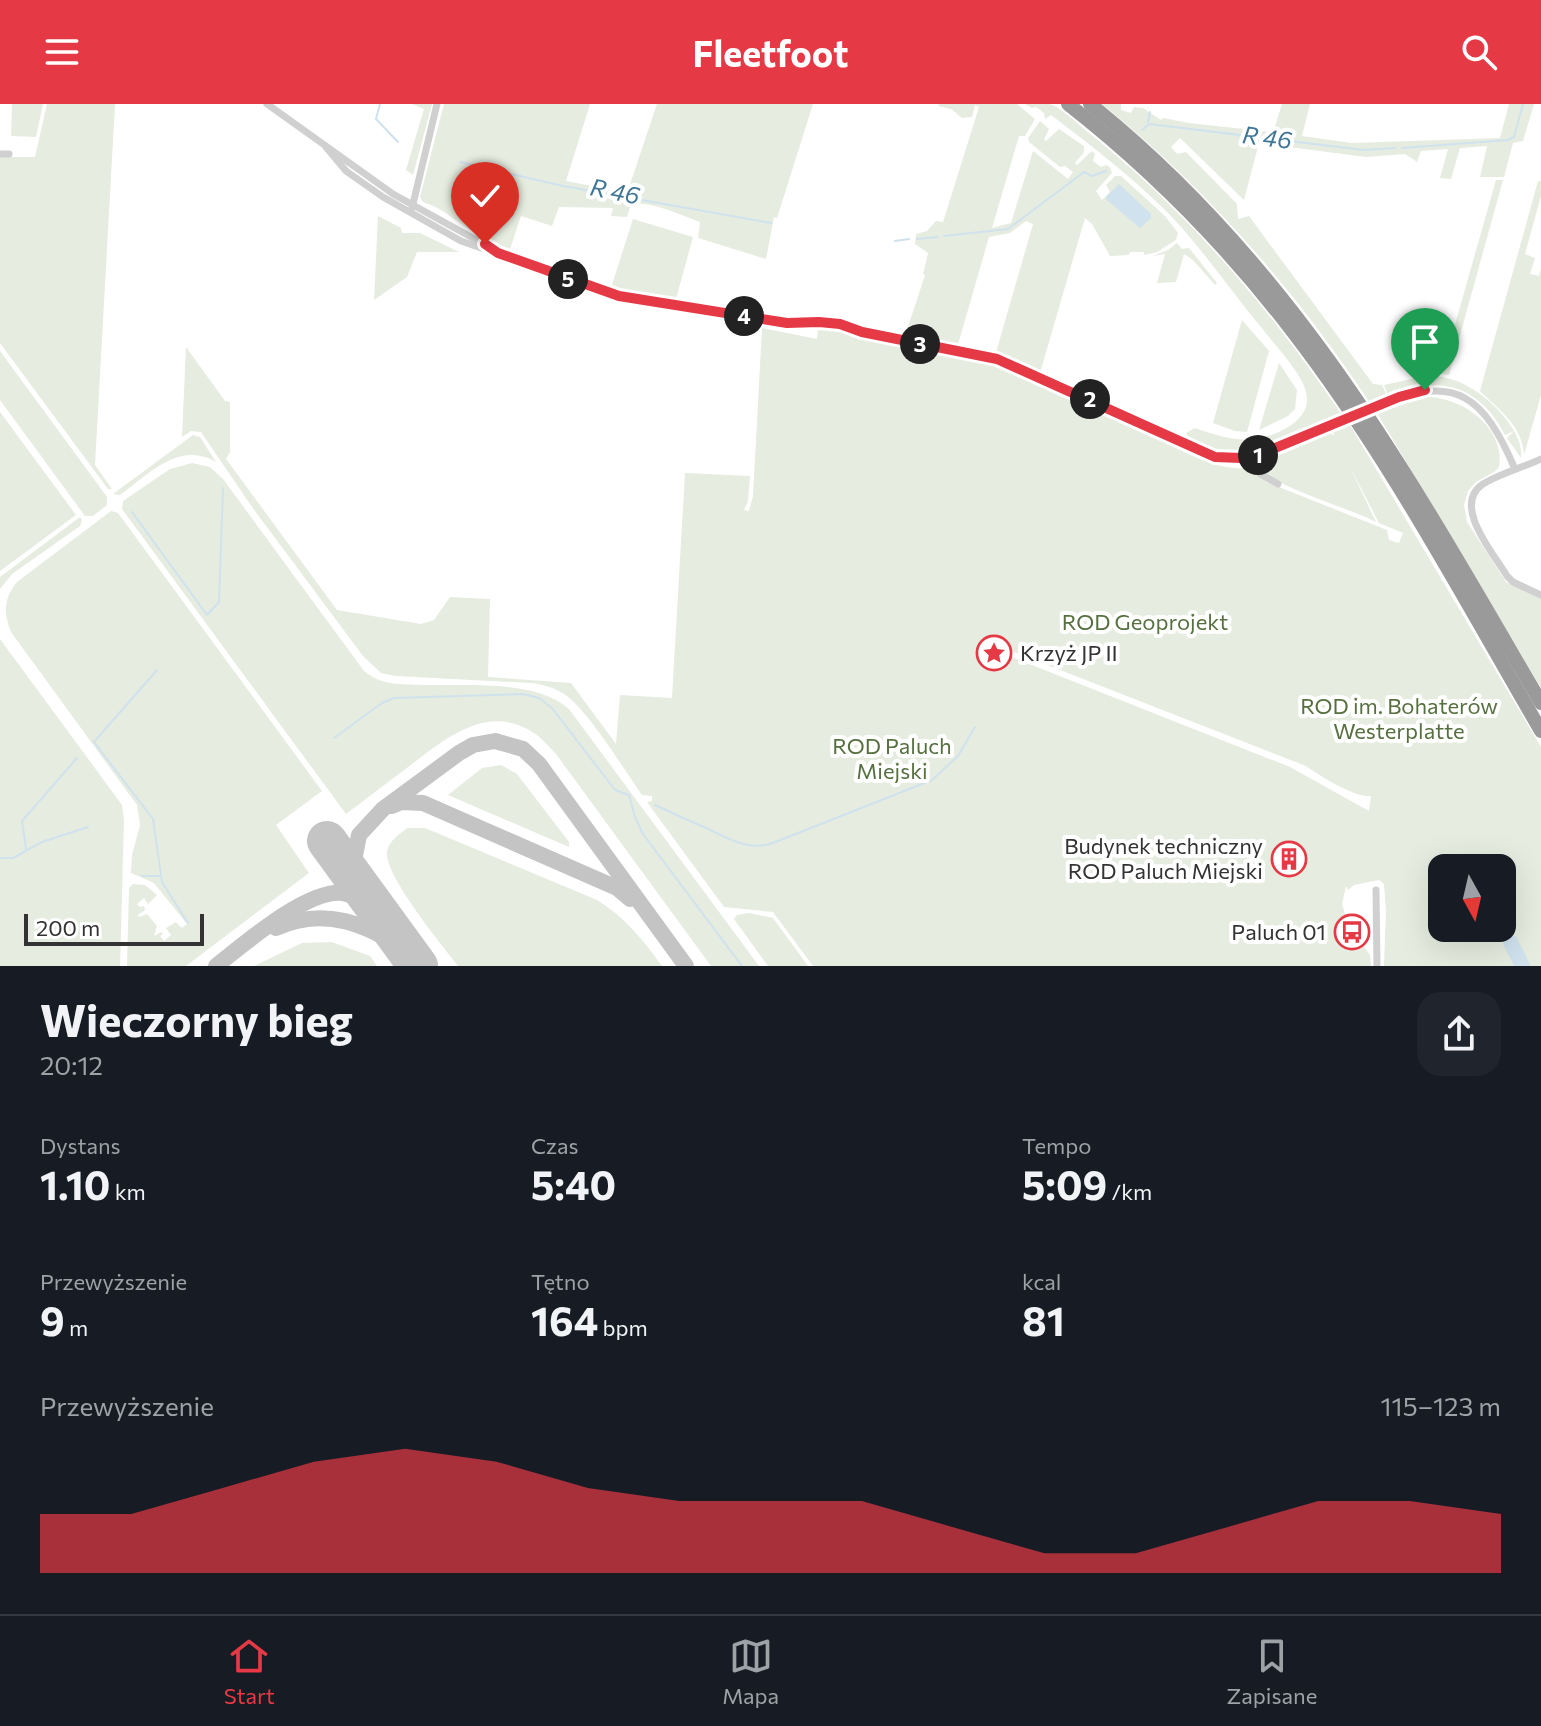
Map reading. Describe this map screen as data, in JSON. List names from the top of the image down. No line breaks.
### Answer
{"water":["R 46"],"parks":["ROD Geoprojekt","ROD im. Bohaterów Westerplatte","ROD Paluch Miejski"],"places":{"place":["Krzyż JP II"],"building":["Budynek techniczny ROD Paluch Miejski"],"bus stop":["Paluch 01"]},"scale_bar":"200 m","north":"bottom","page":{"header":"Fleetfoot","pins":["5","4","3","2","1"],"scale":"200 m","heading":["Wieczorny bieg","20:12"],"stats":[["Dystans","1.10 km"],["Czas","5:40"],["Tempo","5:09 /km"],["Przewyższenie","9 m"],["Tętno","164 bpm"],["kcal","81"]],"chart":["Przewyższenie","115–123 m"],"tabs":["Start","Mapa","Zapisane"]}}
